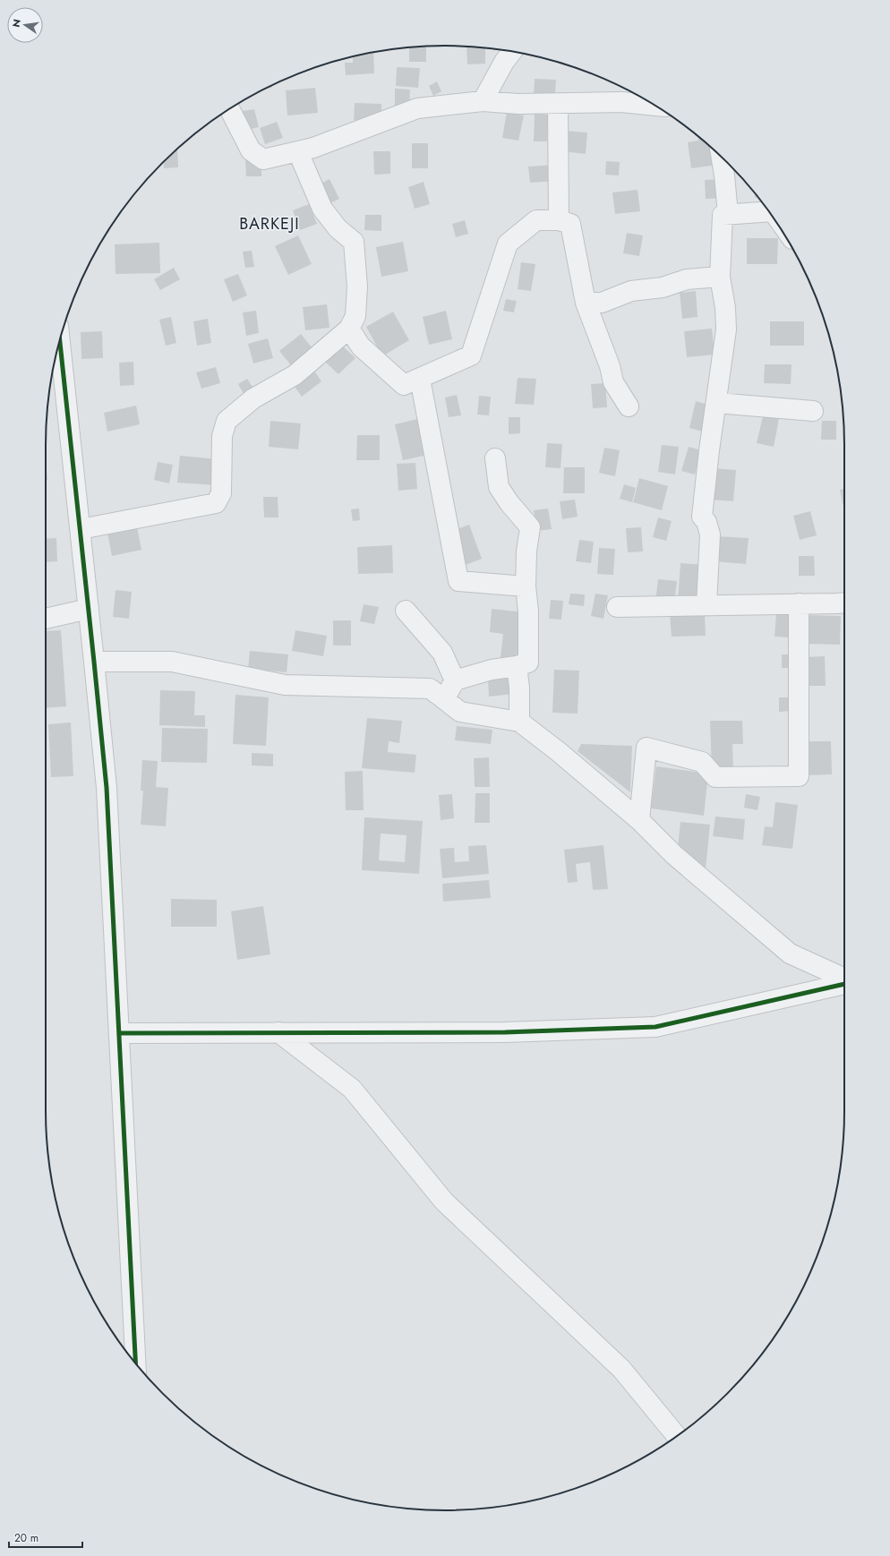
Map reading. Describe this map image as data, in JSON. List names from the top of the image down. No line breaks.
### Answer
{"districts":["BARKEJI"],"scale_bar":"20 m","north":"left"}
